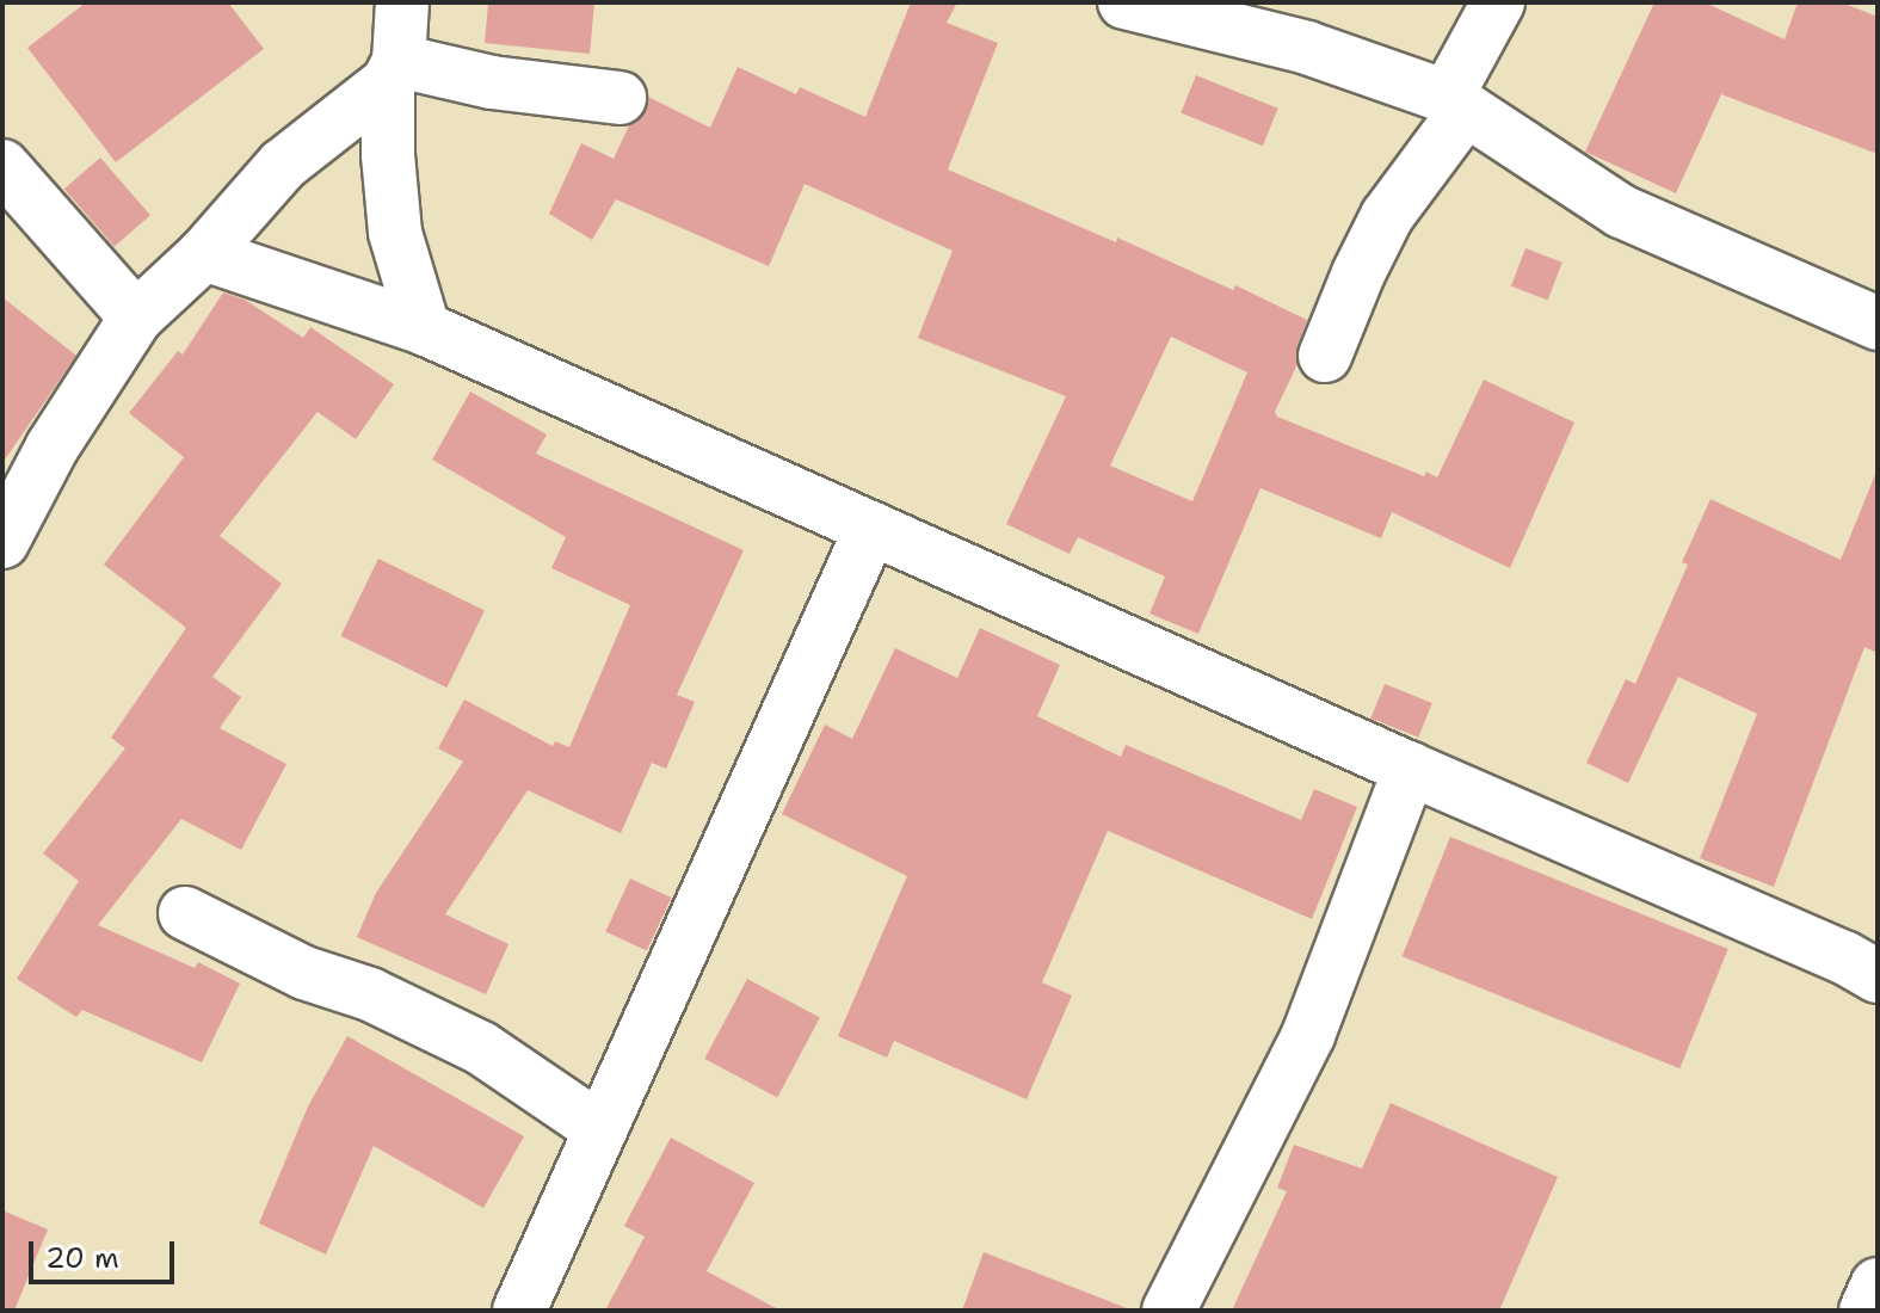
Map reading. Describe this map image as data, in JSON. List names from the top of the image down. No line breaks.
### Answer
{"scale_bar":"20 m"}
